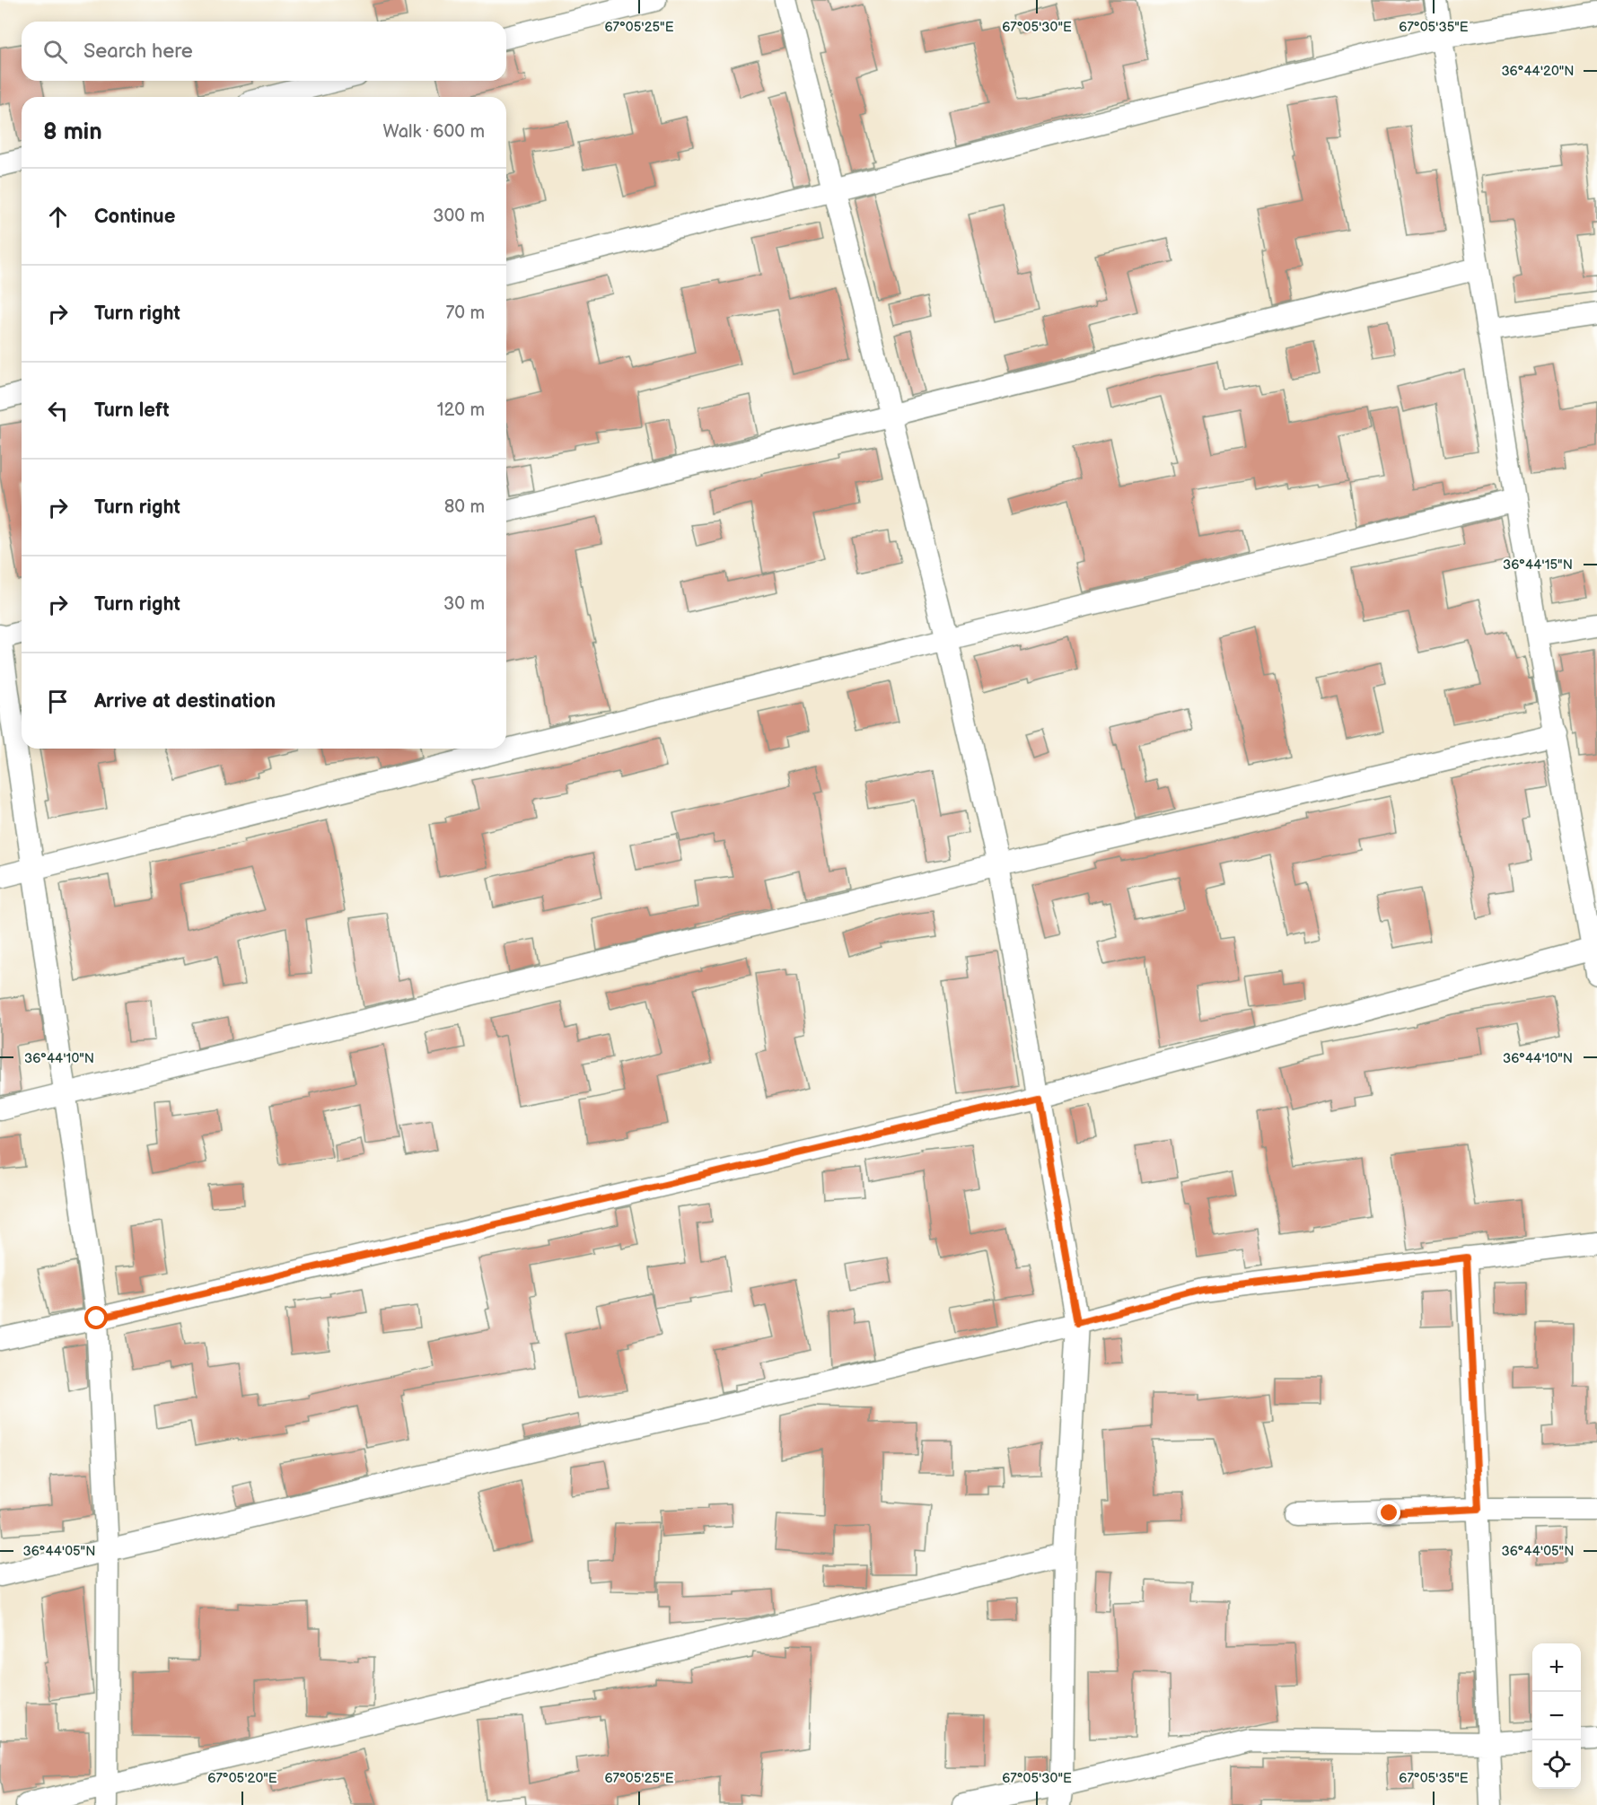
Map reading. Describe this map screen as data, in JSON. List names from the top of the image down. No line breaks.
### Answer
{"page":{"search":"Search here","heading":["8 min","Walk · 600 m"],"list":[["Continue","300 m"],["Turn right","70 m"],["Turn left","120 m"],["Turn right","80 m"],["Turn right","30 m"],"Arrive at destination"],"map_buttons":["+","−"]},"coordinates":["67°05'25\"E","67°05'30\"E","67°05'35\"E","36°44'20\"N","36°44'15\"N","36°44'10\"N","36°44'05\"N","67°05'20\"E"]}
